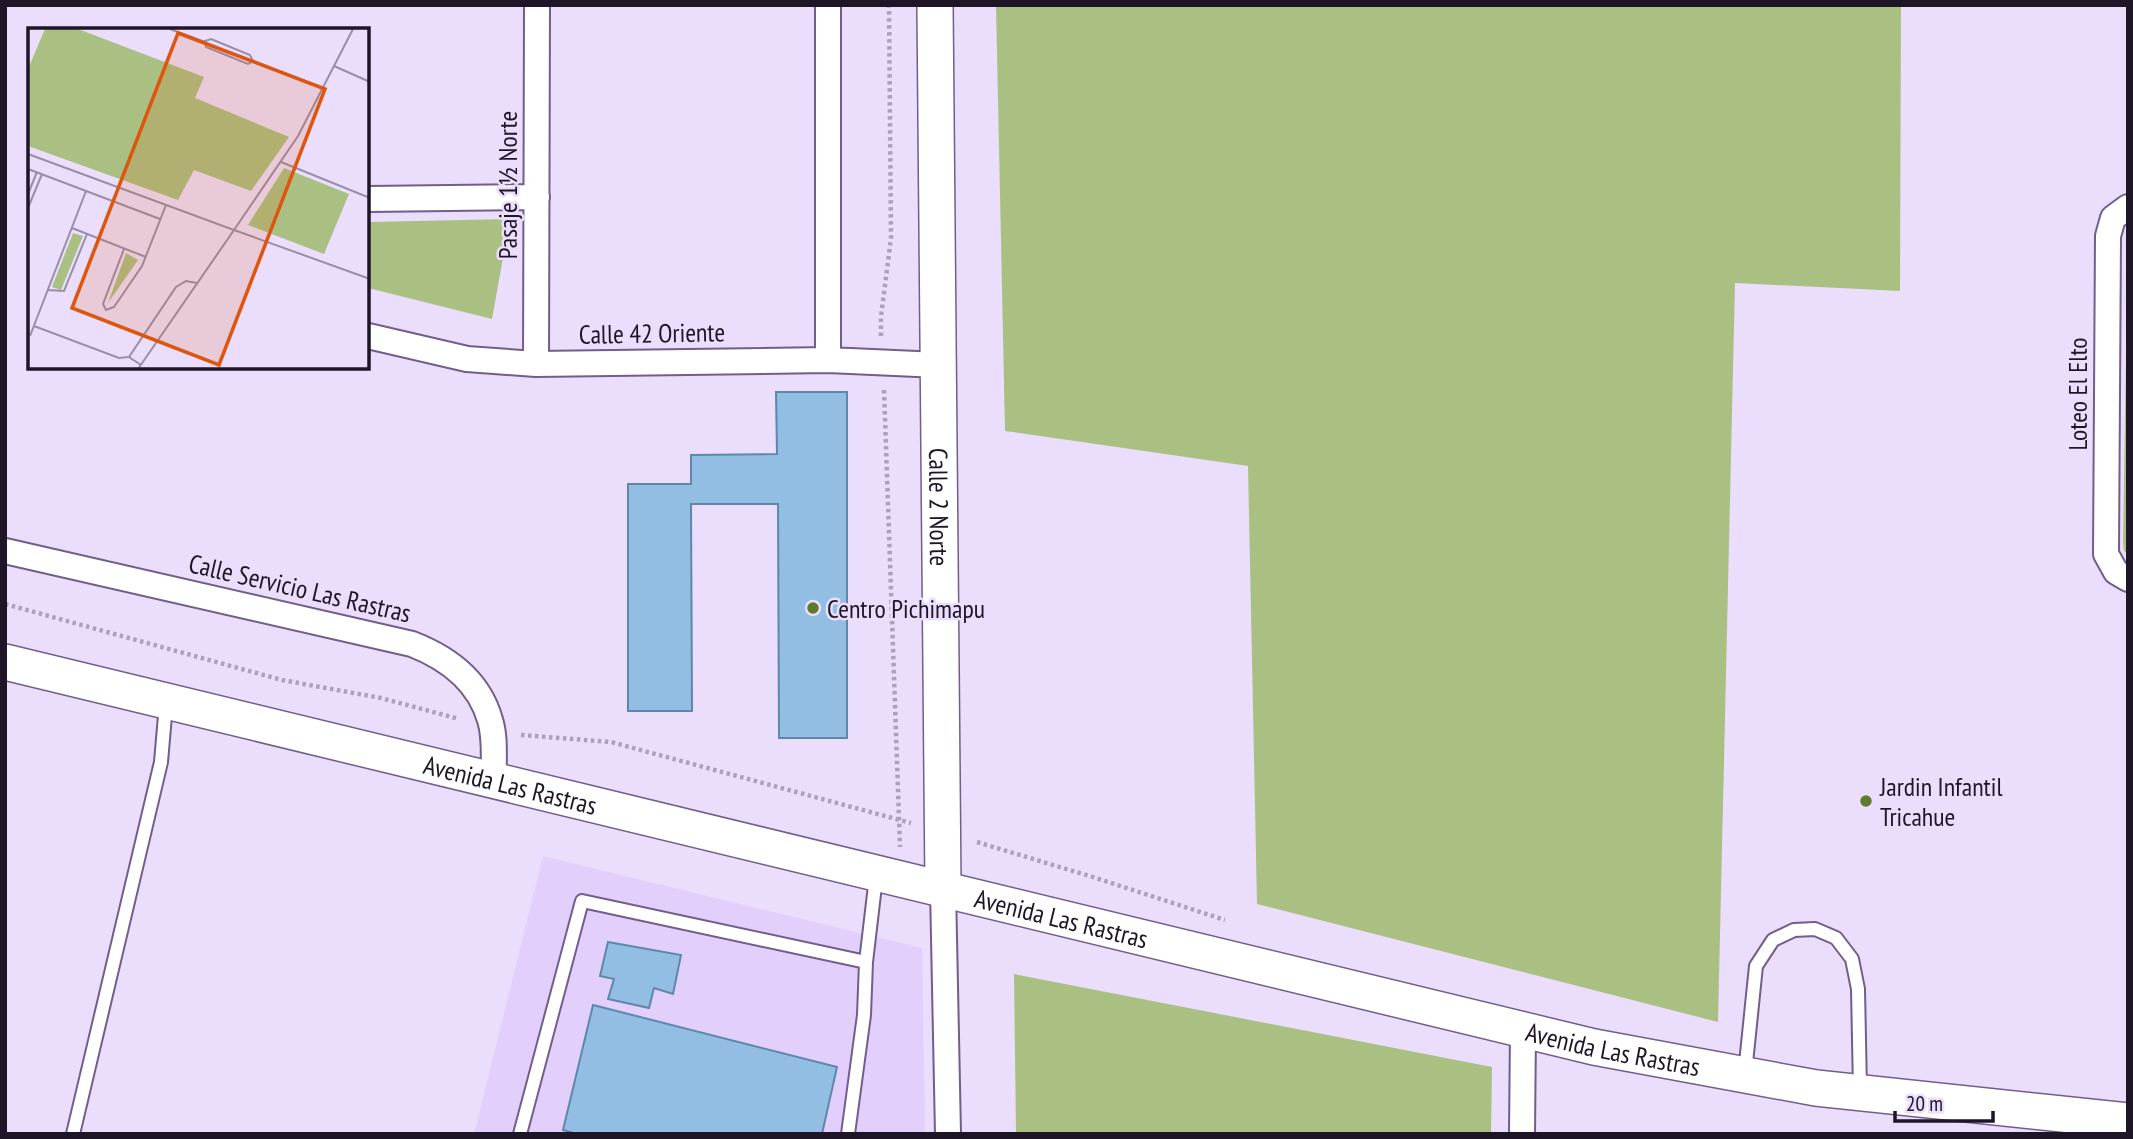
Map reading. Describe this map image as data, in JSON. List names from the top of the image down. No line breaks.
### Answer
{"streets":{"main road":["Calle 2 Norte","Avenida Las Rastras"],"street":["Pasaje 1½ Norte","Calle 42 Oriente","Loteo El Elto","Calle Servicio Las Rastras"]},"crossings":[["Pasaje 1½ Norte","Calle 42 Oriente"],["Calle 42 Oriente","Calle 2 Norte"],["Calle 2 Norte","Avenida Las Rastras"],["Calle Servicio Las Rastras","Avenida Las Rastras"]],"places":["Centro Pichimapu","Jardin Infantil Tricahue"],"scale_bar":"20 m"}
